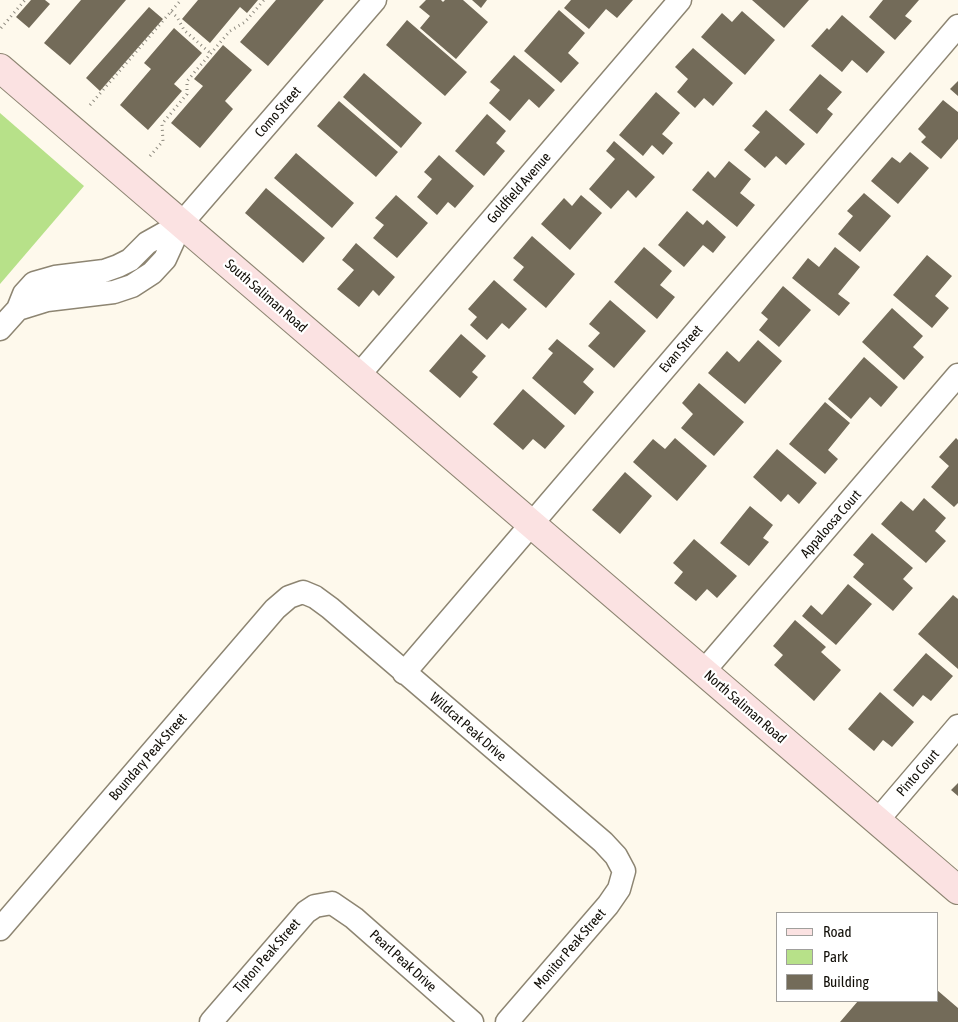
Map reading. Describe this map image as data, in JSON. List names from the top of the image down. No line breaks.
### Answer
{"streets":{"main road":["South Saliman Road","North Saliman Road"],"street":["Como Street","Goldfield Avenue","Evan Street","Appaloosa Court","Wildcat Peak Drive","Boundary Peak Street","Pinto Court","Monitor Peak Street","Tipton Peak Street","Pearl Peak Drive"]},"crossings":[["Como Street","South Saliman Road"],["Goldfield Avenue","South Saliman Road"],["South Saliman Road","Evan Street"],["South Saliman Road","North Saliman Road"],["Evan Street","North Saliman Road"],["Evan Street","Wildcat Peak Drive"],["Appaloosa Court","North Saliman Road"],["North Saliman Road","Pinto Court"],["Wildcat Peak Drive","Boundary Peak Street"],["Wildcat Peak Drive","Monitor Peak Street"],["Tipton Peak Street","Pearl Peak Drive"]],"legend":["Road","Park","Building"]}
